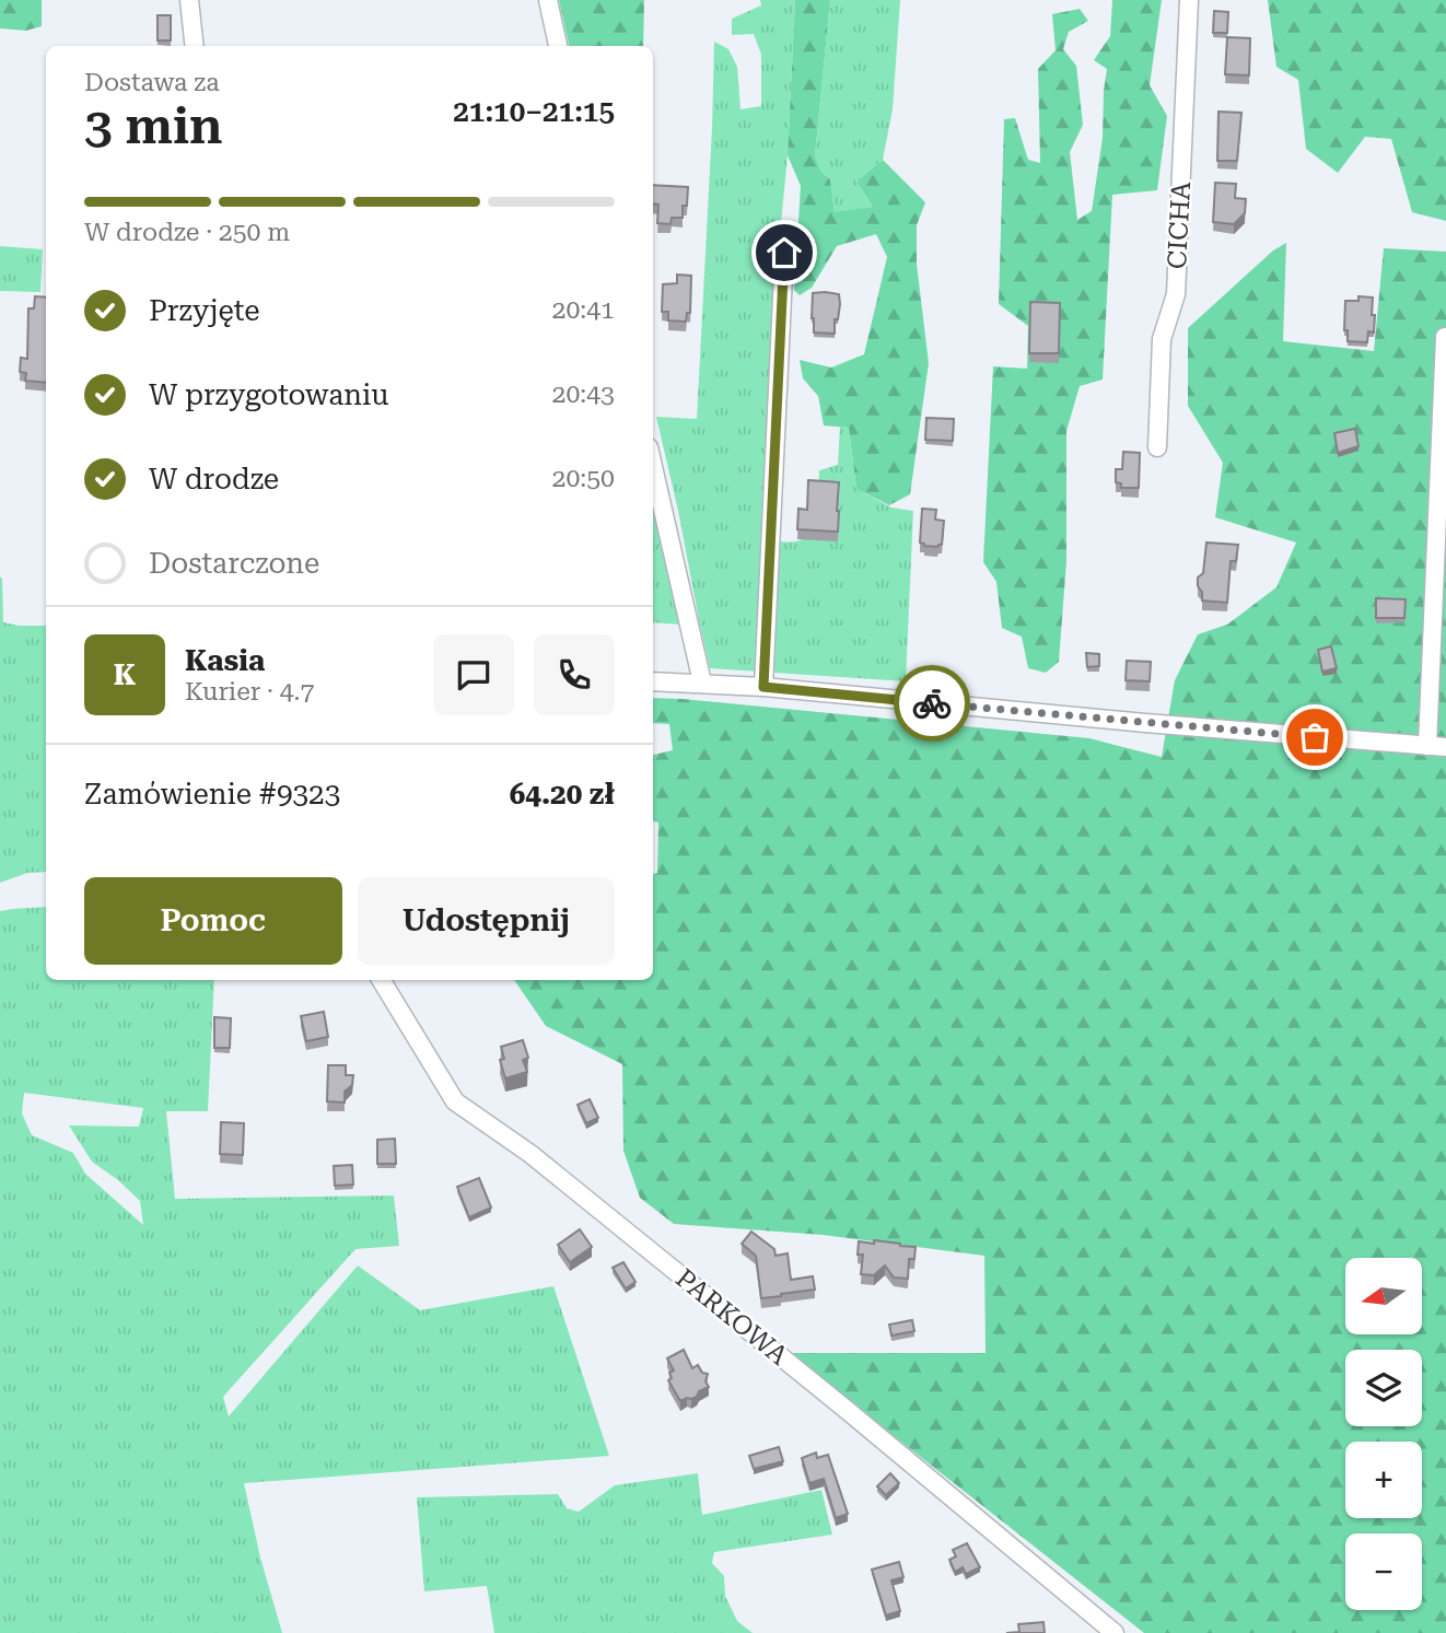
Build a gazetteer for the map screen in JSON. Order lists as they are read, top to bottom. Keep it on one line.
{"streets":{"street":["CICHA","PARKOWA"]},"north":"left","page":{"heading":["3 min","Dostawa za","21:10–21:15"],"panel":["Kasia","Kurier · 4.7","Zamówienie #9323","64.20 zł"],"bar":"W drodze · 250 m","list":[["Przyjęte","20:41"],["W przygotowaniu","20:43"],["W drodze","20:50"],"Dostarczone"],"round":"K","buttons":["Pomoc","Udostępnij"],"map_buttons":["+","−"]}}
